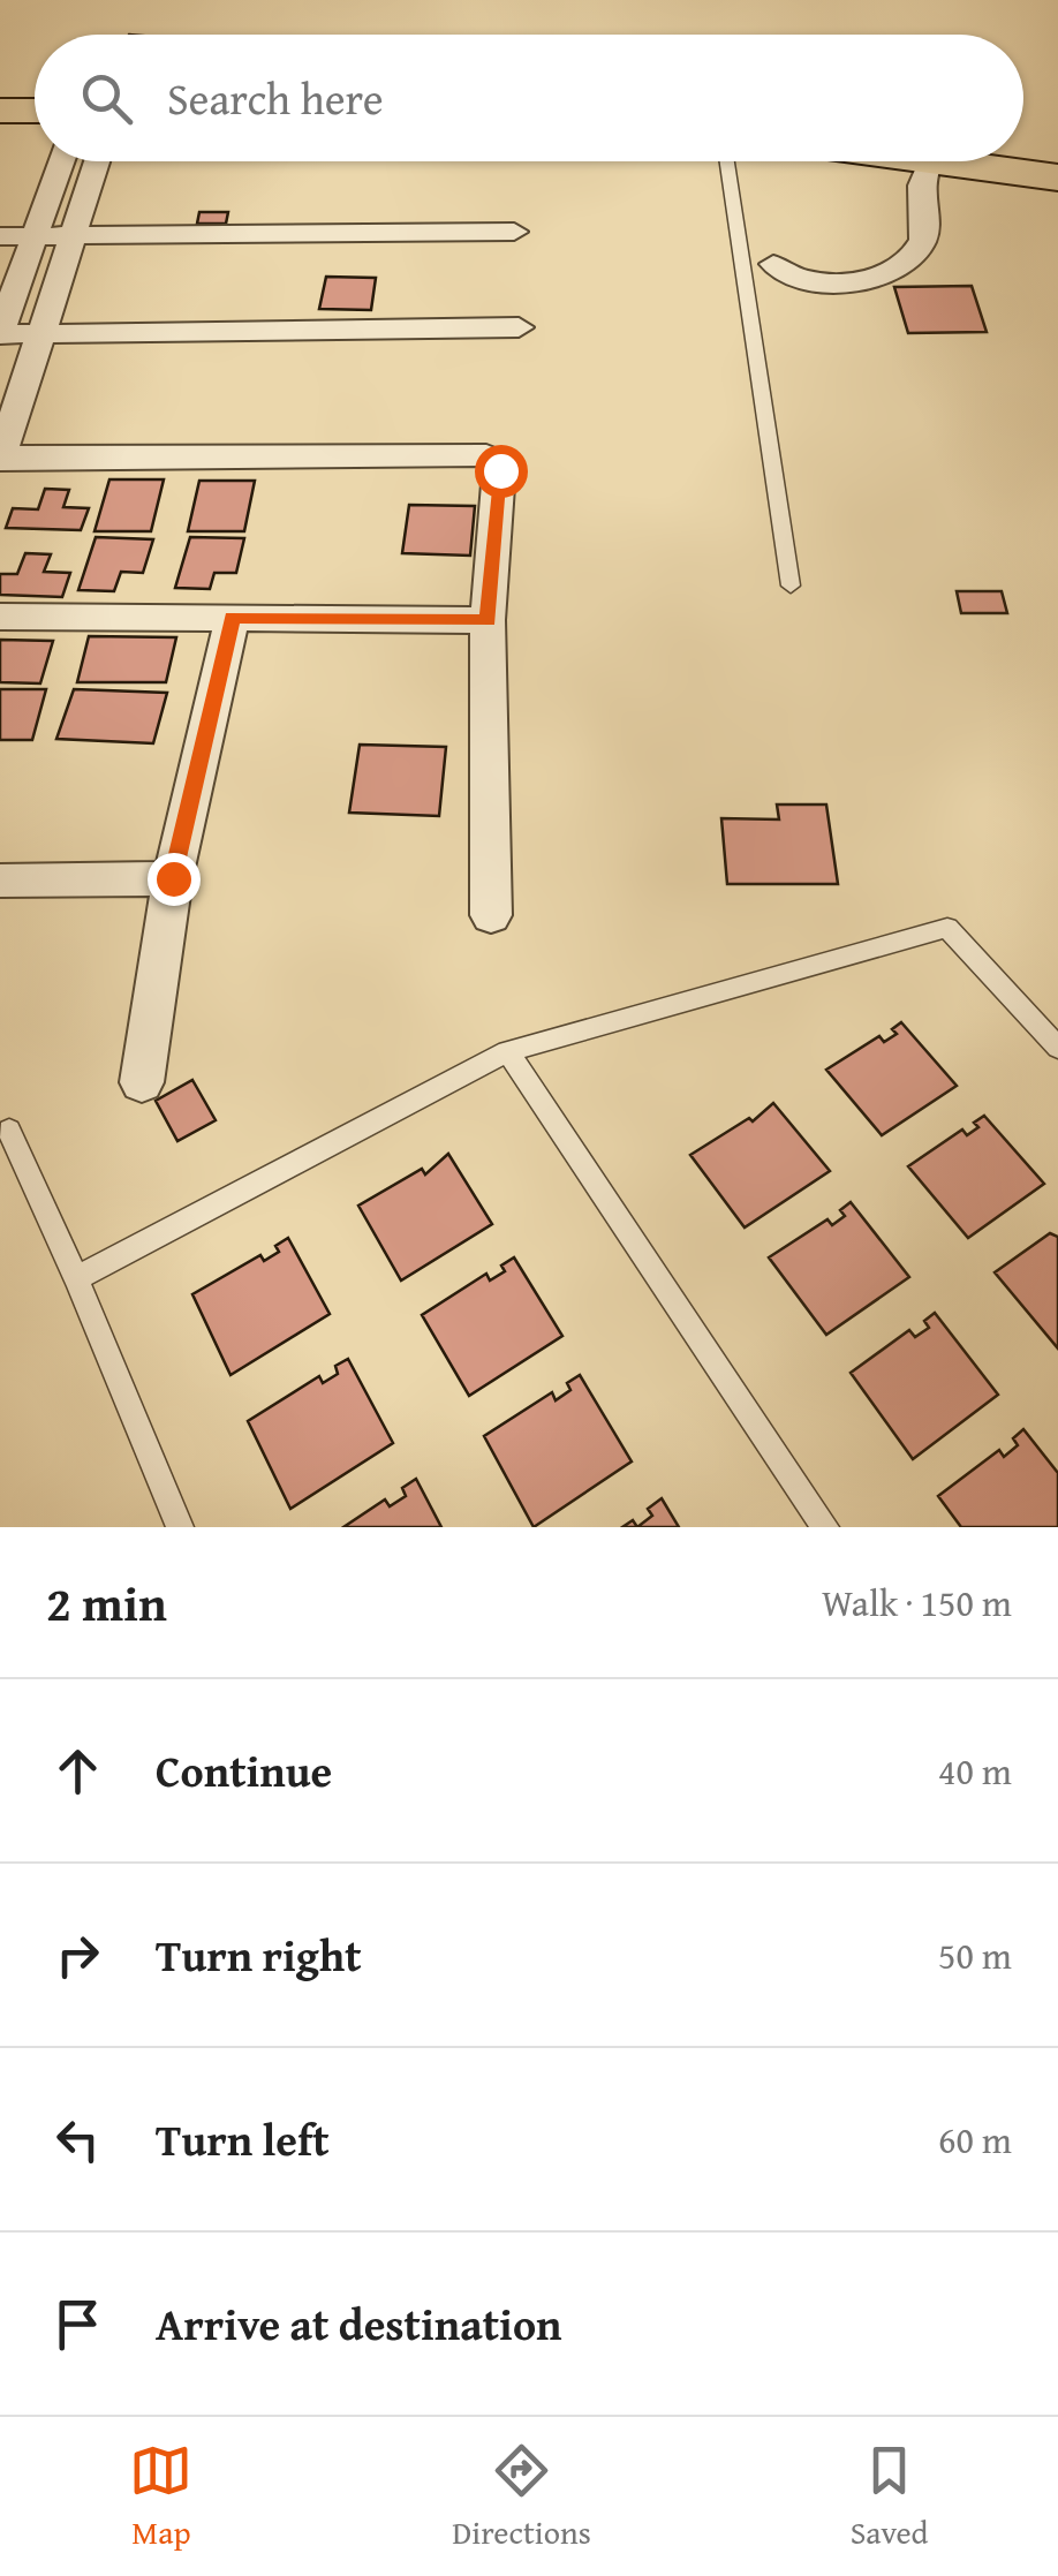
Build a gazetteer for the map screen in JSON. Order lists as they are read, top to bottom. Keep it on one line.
{"page":{"search":"Search here","heading":["2 min","Walk · 150 m"],"list":[["Continue","40 m"],["Turn right","50 m"],["Turn left","60 m"],"Arrive at destination"],"nav":["Map","Directions","Saved"]}}
